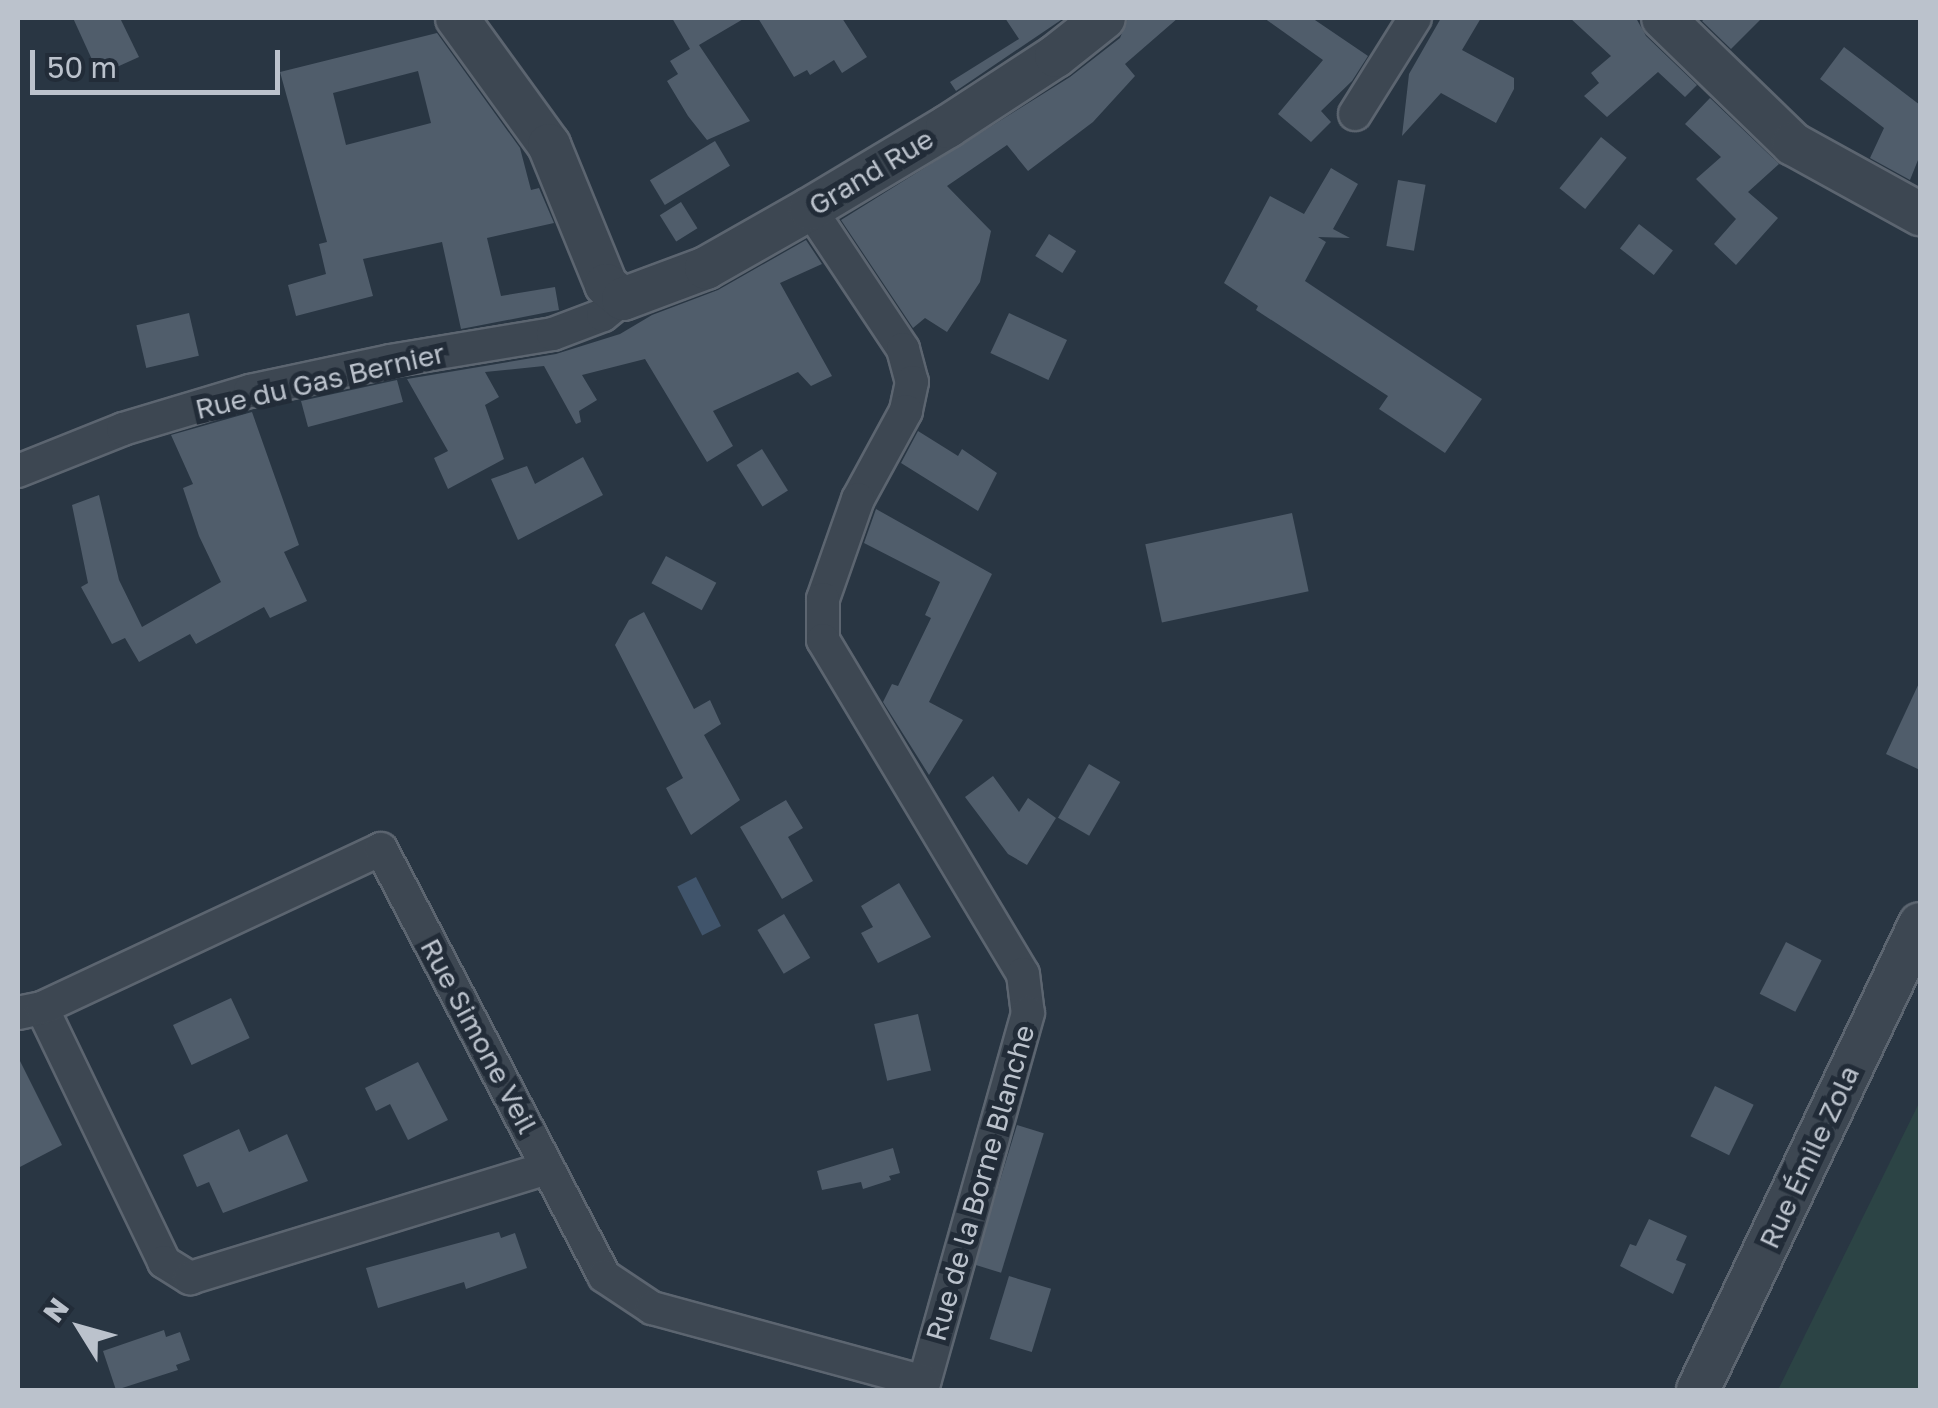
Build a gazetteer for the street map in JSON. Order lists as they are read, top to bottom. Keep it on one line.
{"streets":{"street":["Grand Rue","Rue du Gas Bernier","Rue Simone Veil","Rue Émile Zola","Rue de la Borne Blanche"]},"crossings":[["Grand Rue","Rue du Gas Bernier"],["Grand Rue","Rue de la Borne Blanche"],["Rue Simone Veil","Rue de la Borne Blanche"]],"scale_bar":"50 m","north":"top left"}
